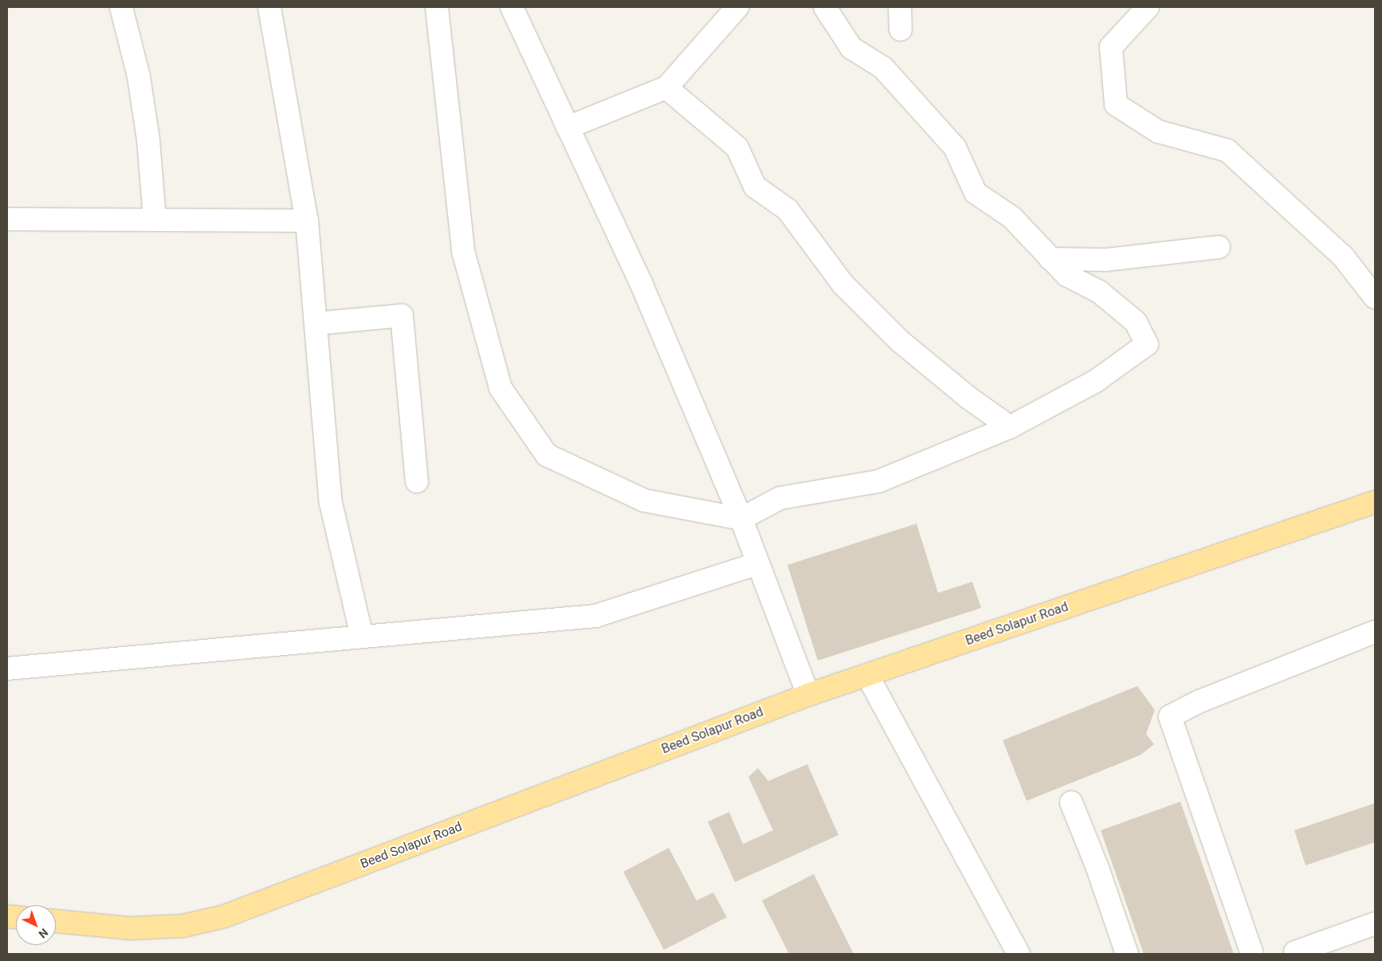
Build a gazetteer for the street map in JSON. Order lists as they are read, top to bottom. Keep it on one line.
{"streets":{"main road":["Beed Solapur Road"]},"north":"bottom right"}
